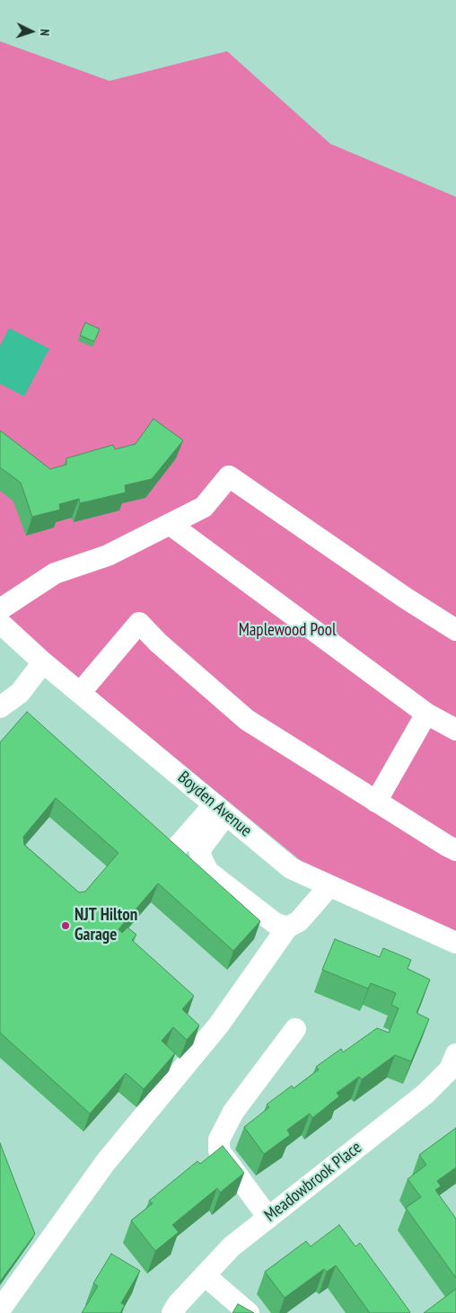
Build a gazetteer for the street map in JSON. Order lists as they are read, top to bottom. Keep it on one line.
{"streets":{"street":["Boyden Avenue","Meadowbrook Place"]},"parks":["Maplewood Pool"],"places":["NJT Hilton Garage"],"north":"right"}
